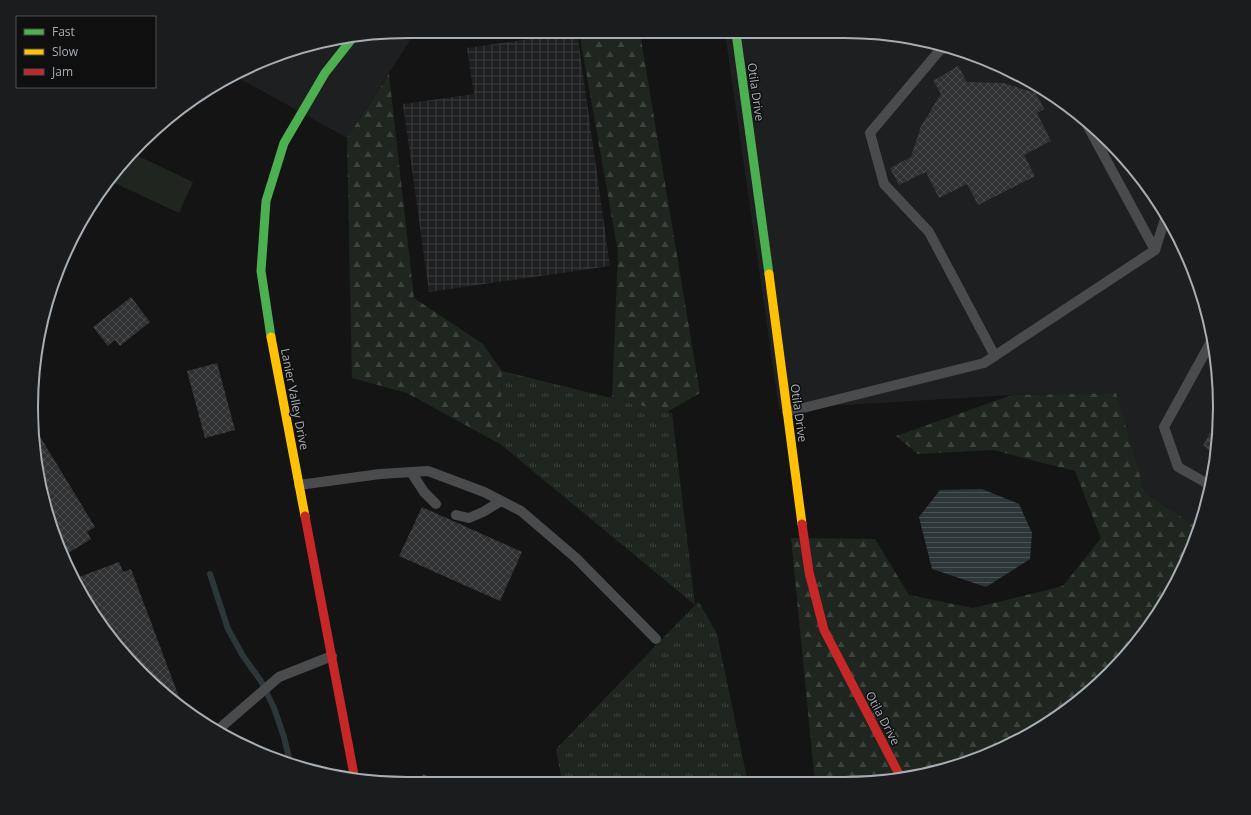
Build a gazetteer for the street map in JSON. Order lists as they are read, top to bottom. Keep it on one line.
{"streets":{"street":["Otila Drive","Lanier Valley Drive"]},"legend":["Fast","Slow","Jam"]}
